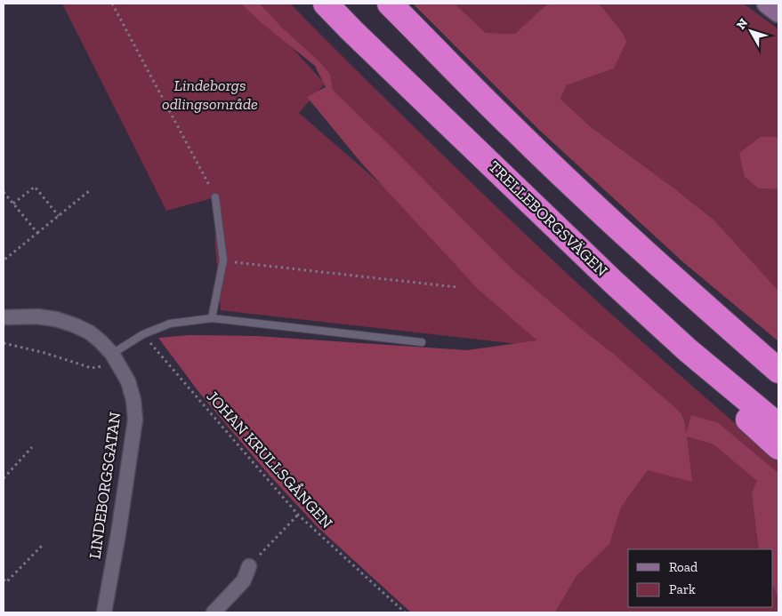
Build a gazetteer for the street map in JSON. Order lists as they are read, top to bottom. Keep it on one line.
{"streets":{"highway":["TRELLEBORGSVÄGEN"],"street":["LINDEBORGSGATAN"],"path":["JOHAN KRULLSGÅNGEN"]},"parks":["Lindeborgs odlingsområde"],"legend":["Road","Park"],"north":"top left"}
